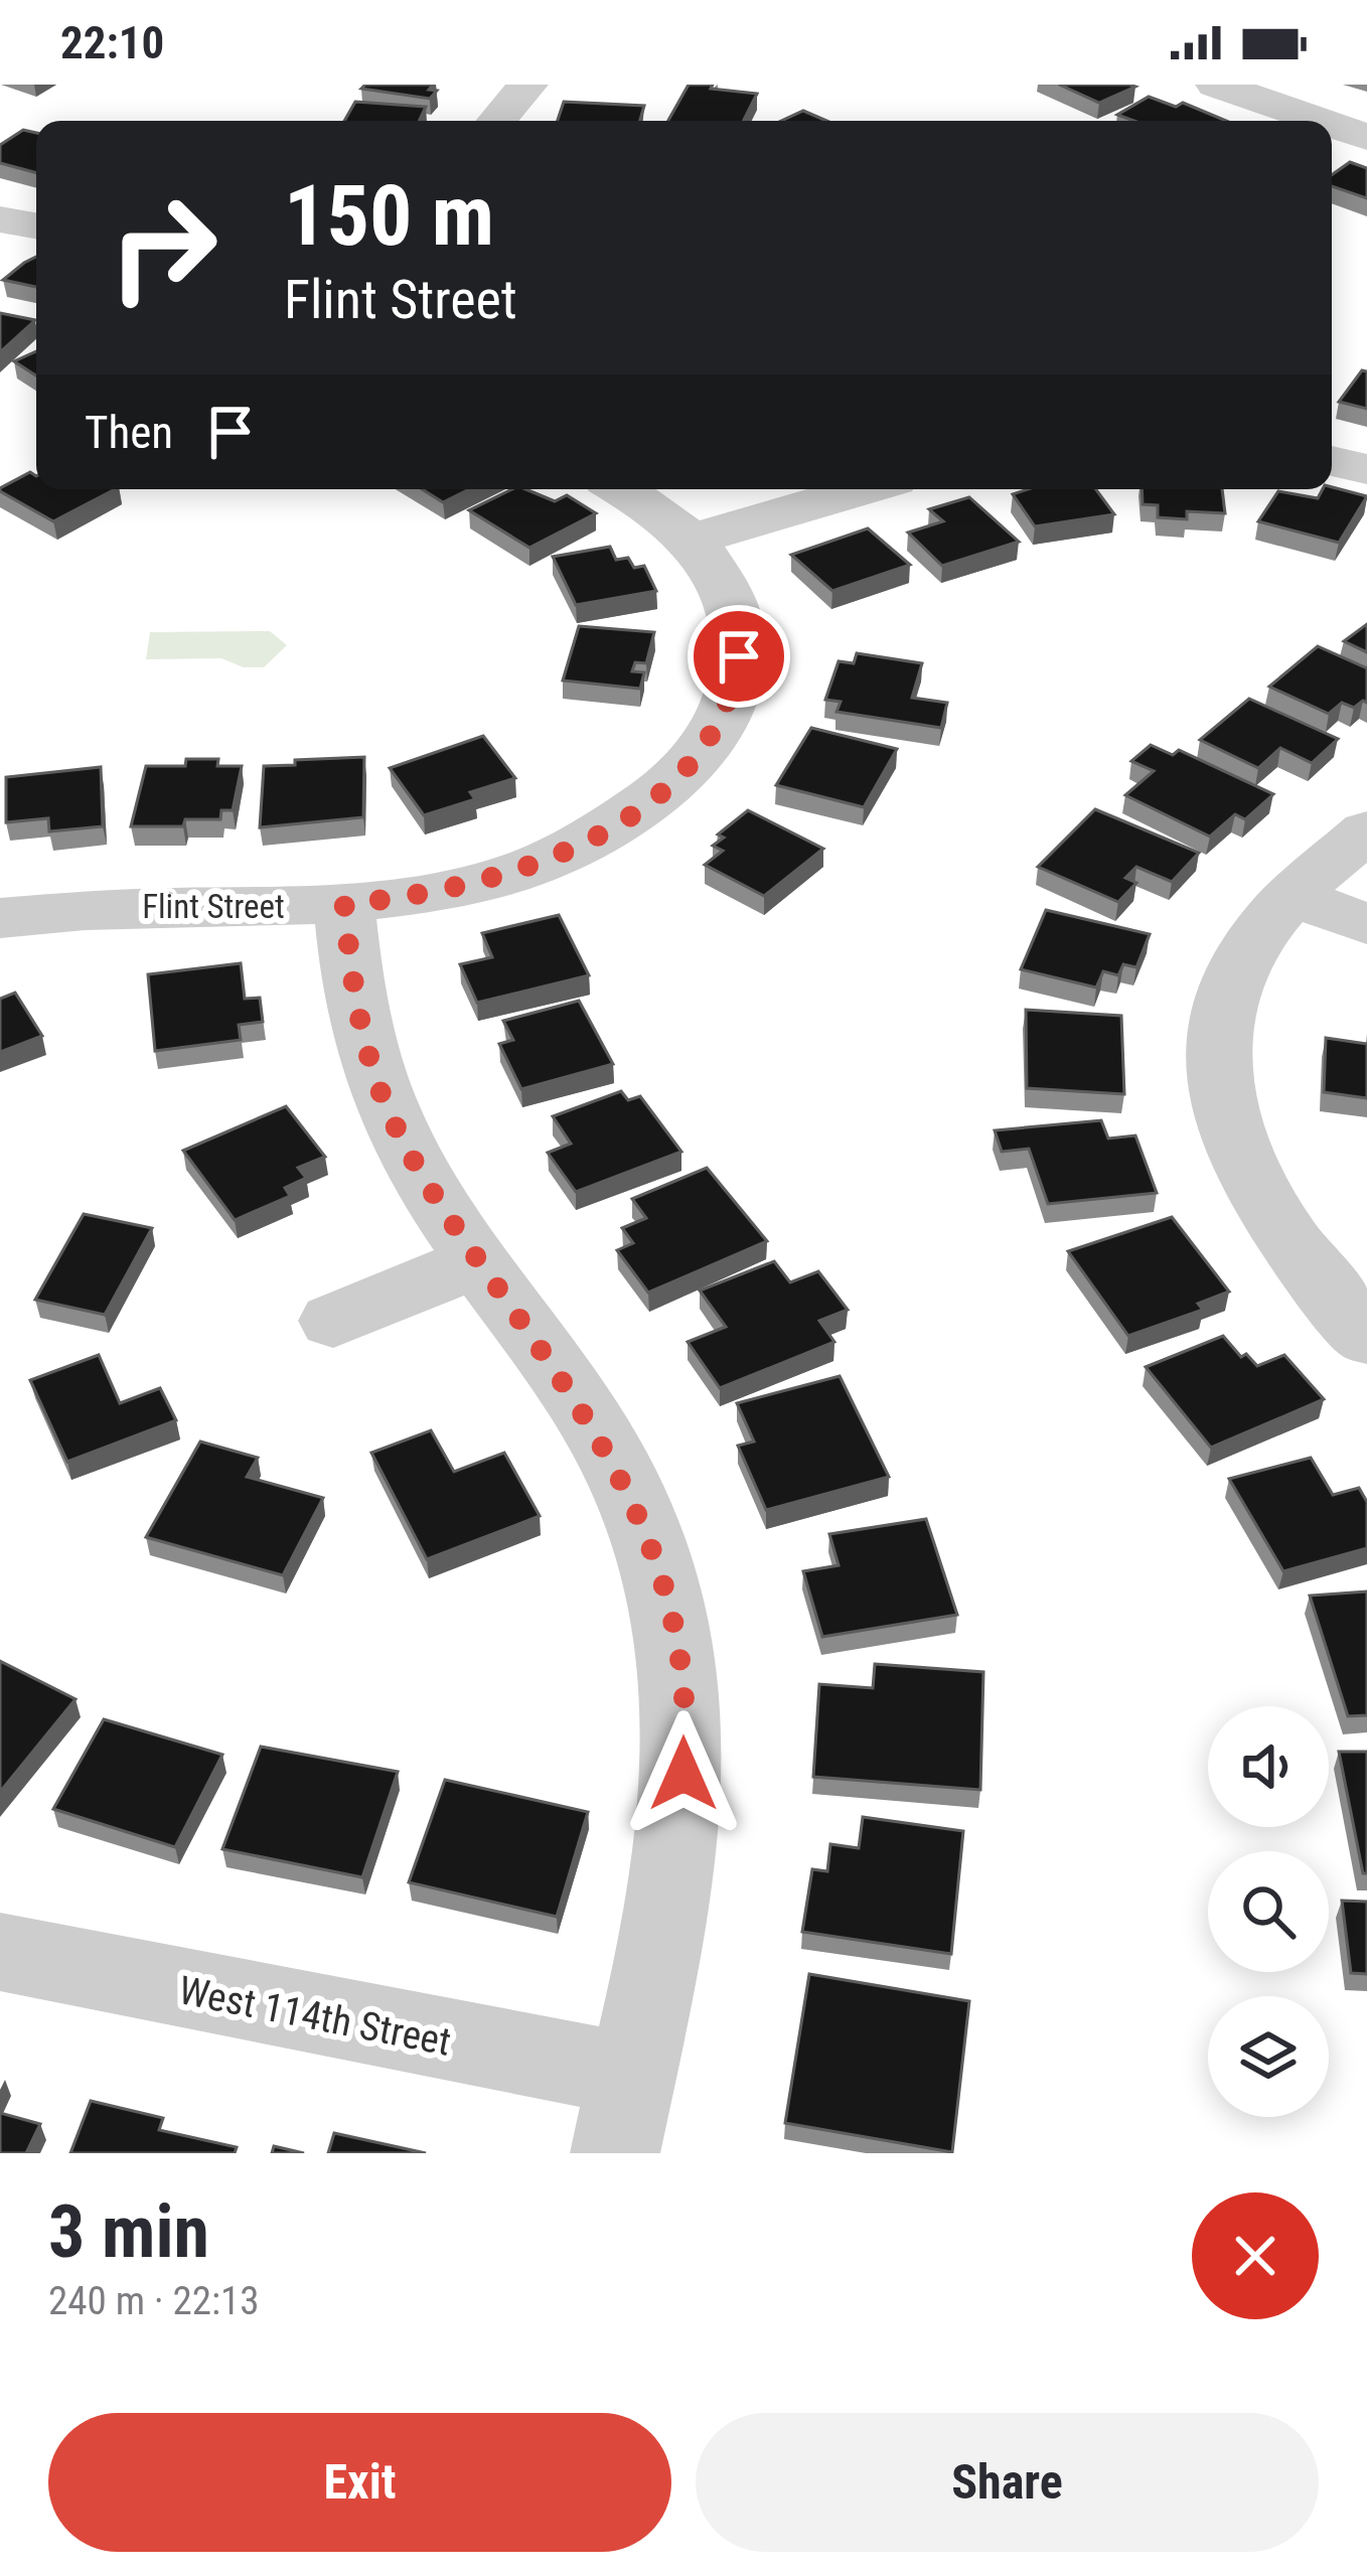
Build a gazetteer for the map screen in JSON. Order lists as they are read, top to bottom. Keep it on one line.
{"streets":{"street":["Flint Street","West 114th Street"]},"page":{"status":"22:10","turn":["150 m","Flint Street"],"then":"Then","heading":["3 min","240 m · 22:13"],"buttons":["Exit","Share"]}}
